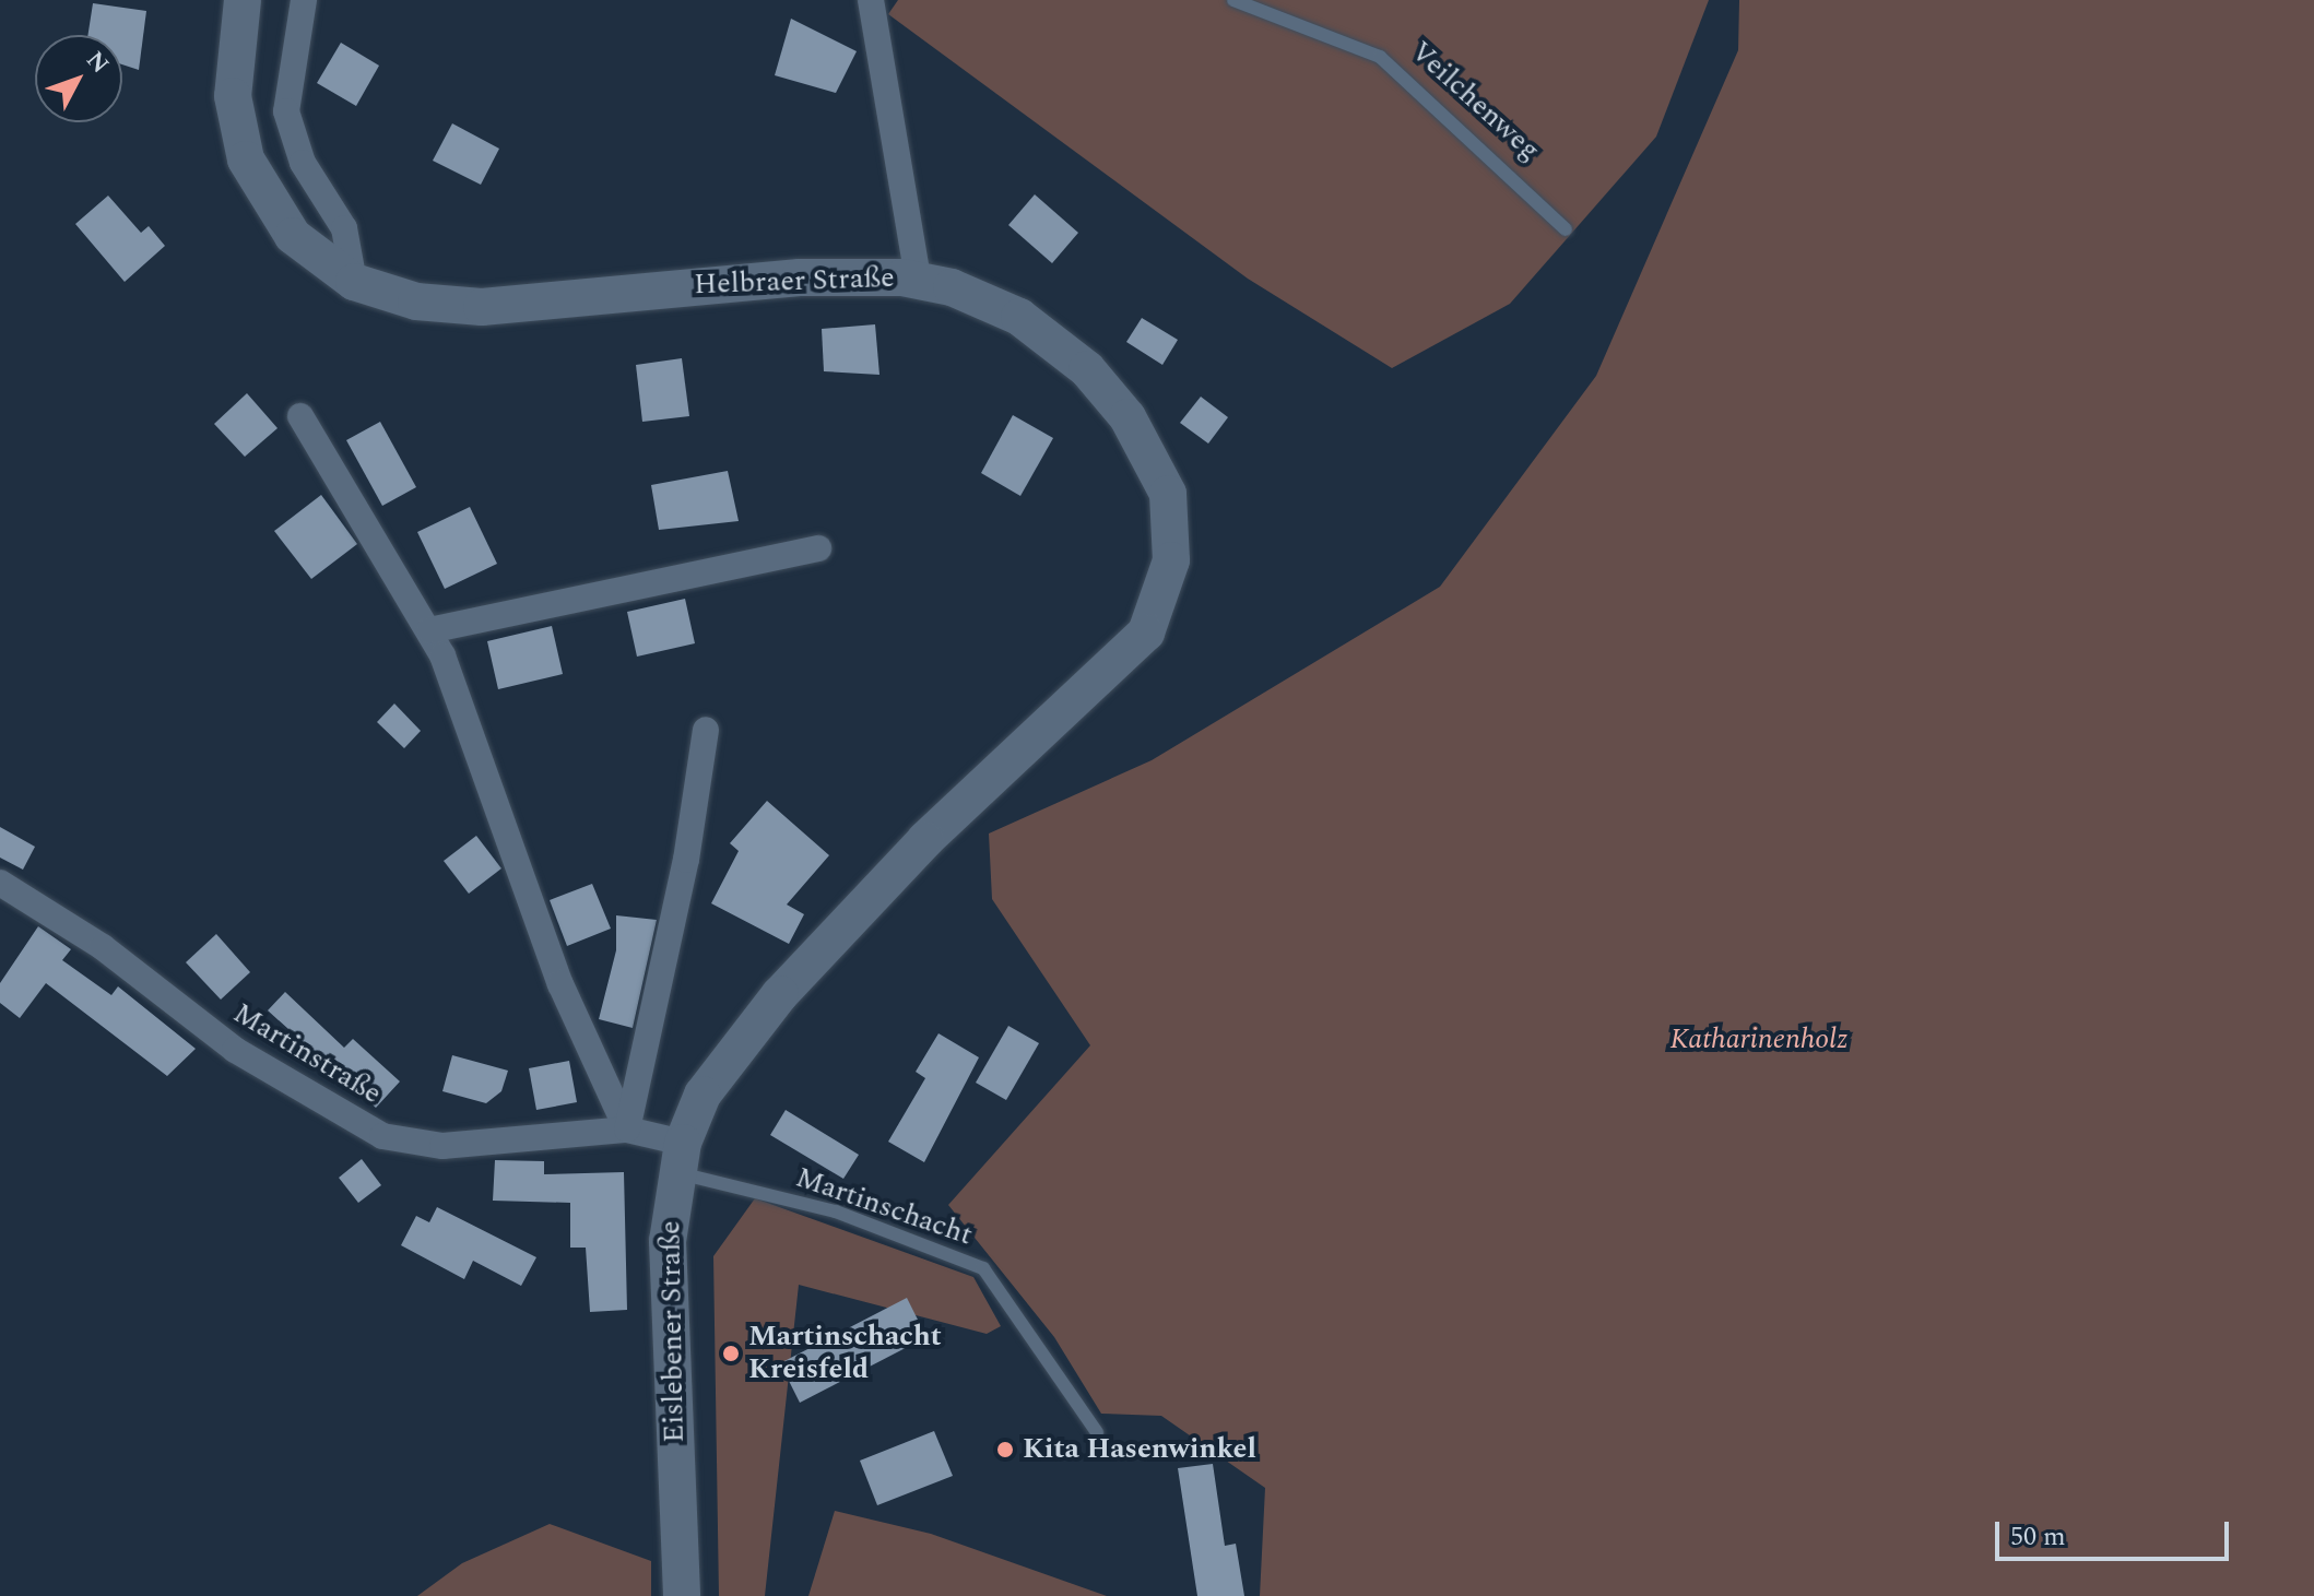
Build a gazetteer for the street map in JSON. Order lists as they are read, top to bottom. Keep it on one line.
{"streets":{"main road":["Helbraer Straße","Eislebener Straße"],"street":["Martinstraße"],"lane":["Veilchenweg","Martinschacht"]},"crossings":[["Helbraer Straße","Eislebener Straße"],["Martinstraße","Martinschacht"],["Martinstraße","Eislebener Straße"],["Martinschacht","Eislebener Straße"]],"parks":["Katharinenholz"],"places":["Martinschacht Kreisfeld","Kita Hasenwinkel"],"scale_bar":"50 m","north":"top right"}
